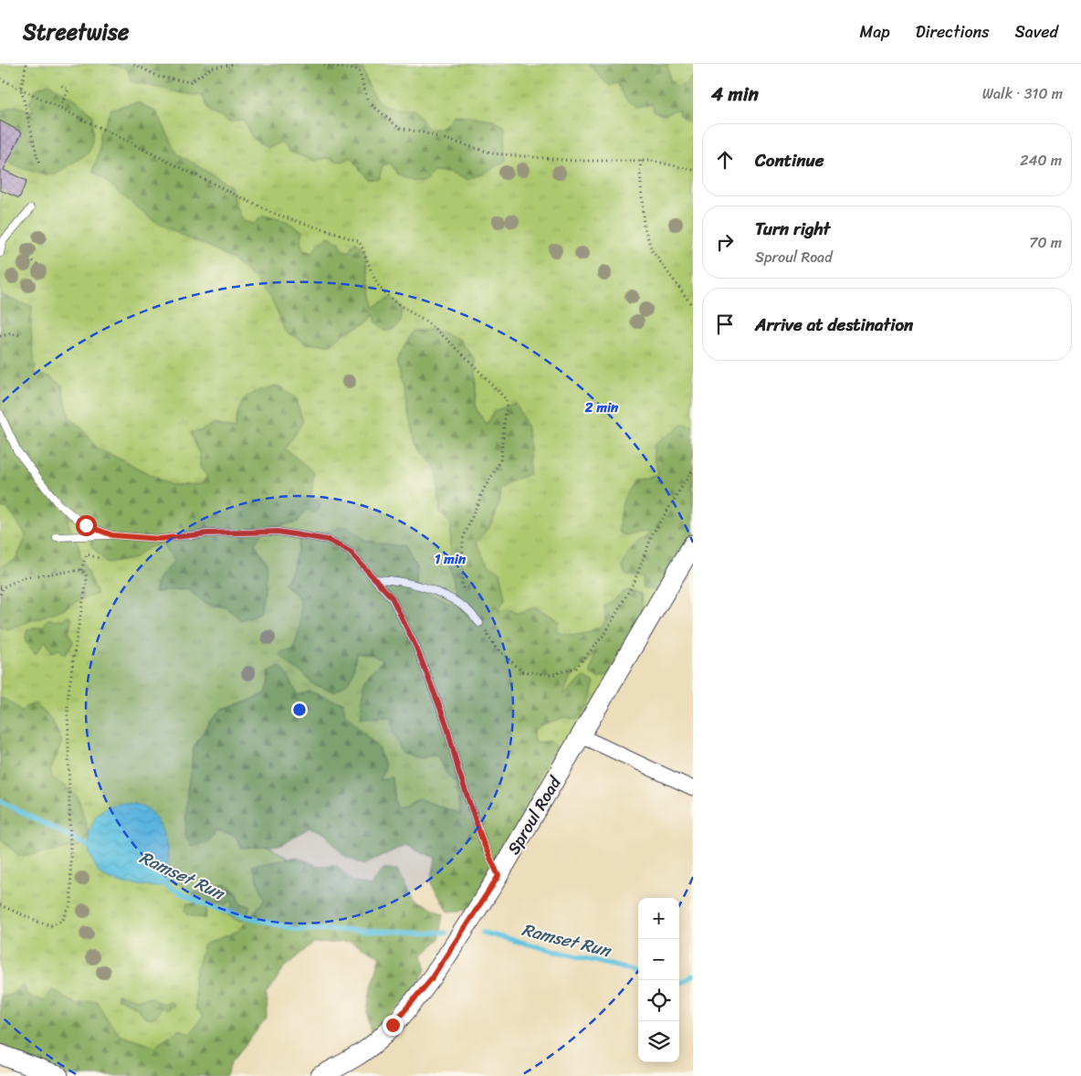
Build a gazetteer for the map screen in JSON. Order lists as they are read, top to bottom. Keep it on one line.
{"streets":{"main road":["Sproul Road"]},"water":["Ramset Run"],"page":{"header":"Streetwise","nav":["Map","Directions","Saved"],"heading":["4 min","Walk · 310 m"],"list":[["Continue","240 m"],["Turn right","Sproul Road","70 m"],"Arrive at destination"],"map_buttons":["+","−"]},"rings":["2 min","1 min"]}
